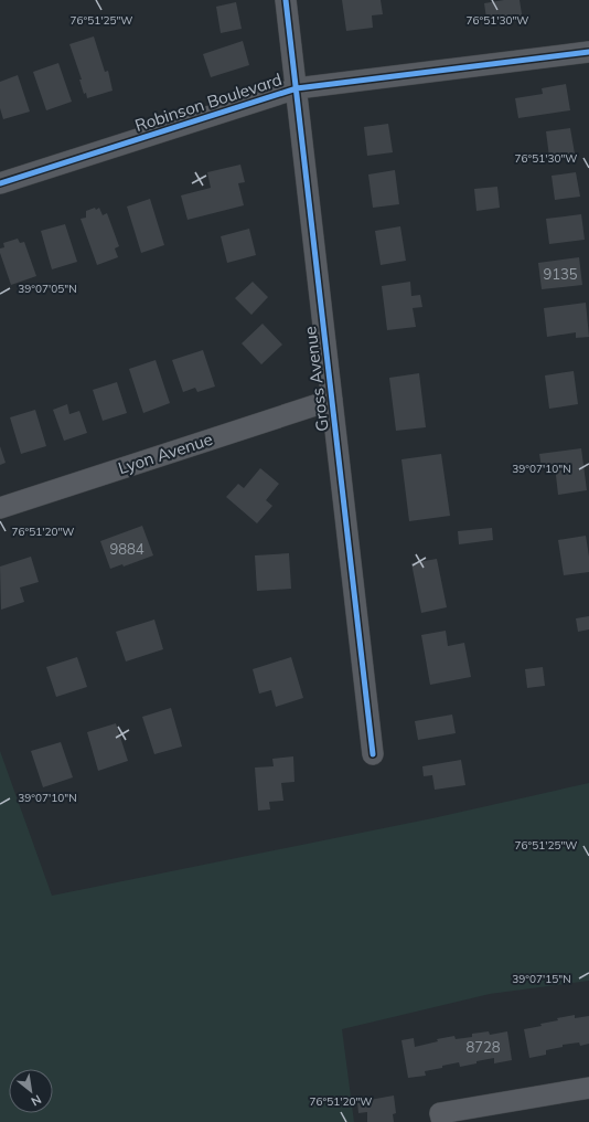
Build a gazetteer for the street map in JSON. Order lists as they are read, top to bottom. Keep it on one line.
{"streets":{"street":["Robinson Boulevard","Gross Avenue","Lyon Avenue"]},"crossings":[["Robinson Boulevard","Gross Avenue"],["Gross Avenue","Lyon Avenue"]],"house_numbers":["9135","9884","8728"],"north":"bottom right","coordinates":["76°51'30\"W","76°51'25\"W","39°07'05\"N","39°07'10\"N","76°51'20\"W","39°07'15\"N"]}
